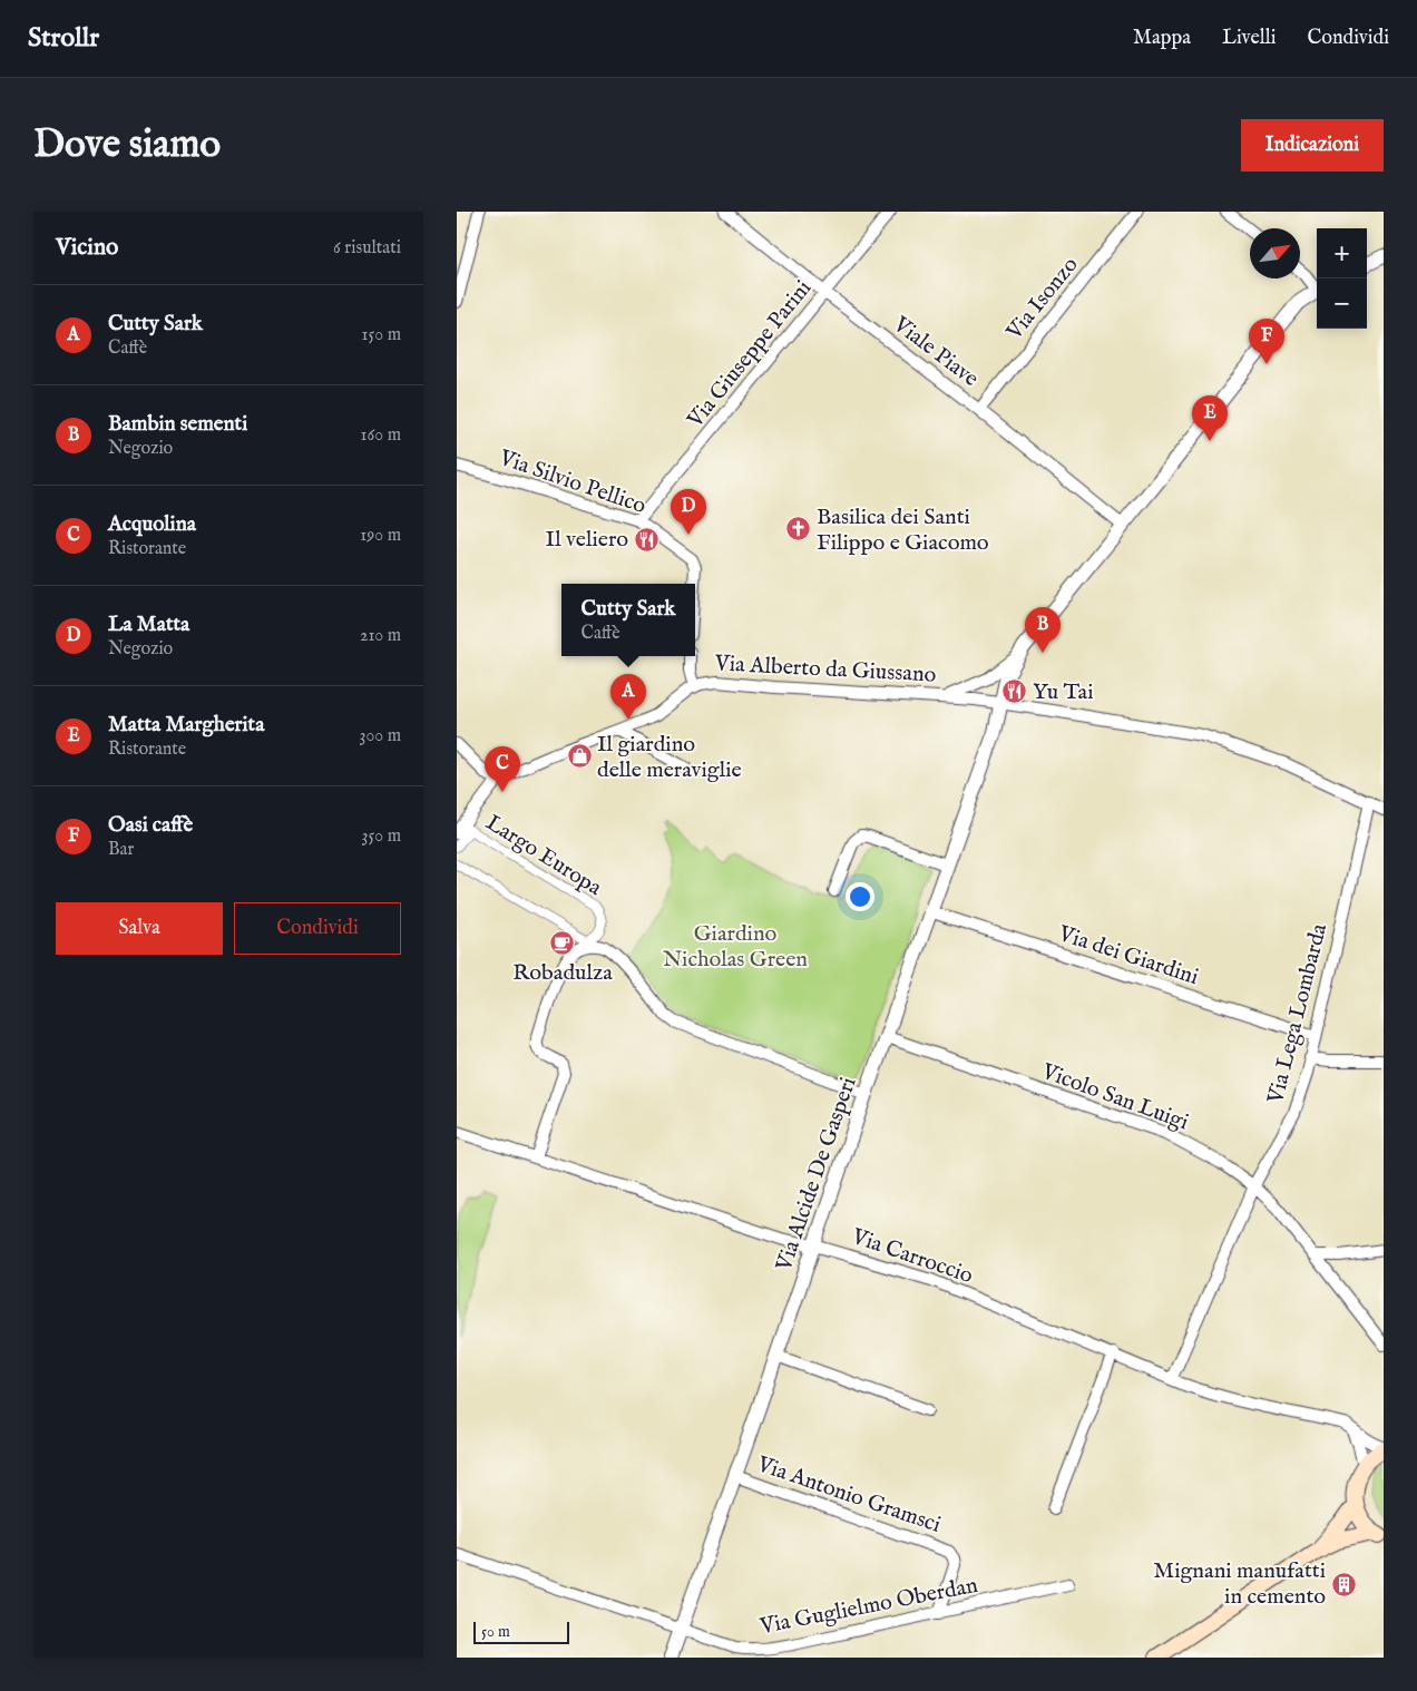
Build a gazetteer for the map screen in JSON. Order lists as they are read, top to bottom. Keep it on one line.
{"streets":{"street":["Via Isonzo","Viale Piave","Via Giuseppe Parini","Via Silvio Pellico","Via Alberto da Giussano","Largo Europa","Via dei Giardini","Via Lega Lombarda","Vicolo San Luigi","Via Alcide De Gasperi","Via Carroccio","Via Antonio Gramsci","Via Guglielmo Oberdan"]},"crossings":[["Via Isonzo","Viale Piave"],["Viale Piave","Via Giuseppe Parini"],["Viale Piave","Via Alberto da Giussano"],["Via Giuseppe Parini","Via Silvio Pellico"],["Via Alberto da Giussano","Via Alcide De Gasperi"],["Via dei Giardini","Via Lega Lombarda"],["Via dei Giardini","Via Alcide De Gasperi"],["Via Lega Lombarda","Vicolo San Luigi"],["Via Lega Lombarda","Via Carroccio"],["Vicolo San Luigi","Via Alcide De Gasperi"],["Via Alcide De Gasperi","Via Carroccio"],["Via Alcide De Gasperi","Via Antonio Gramsci"],["Via Alcide De Gasperi","Via Guglielmo Oberdan"],["Via Antonio Gramsci","Via Guglielmo Oberdan"]],"parks":["Giardino Nicholas Green"],"places":{"church":["Basilica dei Santi Filippo e Giacomo"],"restaurant":["Il veliero","Yu Tai"],"shop":["Il giardino delle meraviglie"],"cafe":["Robadulza"],"building":["Mignani manufatti in cemento"]},"scale_bar":"50 m","north":"top right","page":{"header":"Strollr","nav":["Mappa","Livelli","Condividi"],"buttons":["Indicazioni",["Salva","Condividi"]],"title":"Dove siamo","heading":["Vicino","6 risultati"],"map_buttons":["+","−"],"list":[{"mark":"A","name":"Cutty Sark","note":"Caffè","value":"150 m"},{"mark":"B","name":"Bambin sementi","note":"Negozio","value":"160 m"},{"mark":"C","name":"Acquolina","note":"Ristorante","value":"190 m"},{"mark":"D","name":"La Matta","note":"Negozio","value":"210 m"},{"mark":"E","name":"Matta Margherita","note":"Ristorante","value":"300 m"},{"mark":"F","name":"Oasi caffè","note":"Bar","value":"350 m"}],"pins":["F","E","D","B","A","C"],"popup":["Cutty Sark","Caffè"],"scale":"50 m"}}
